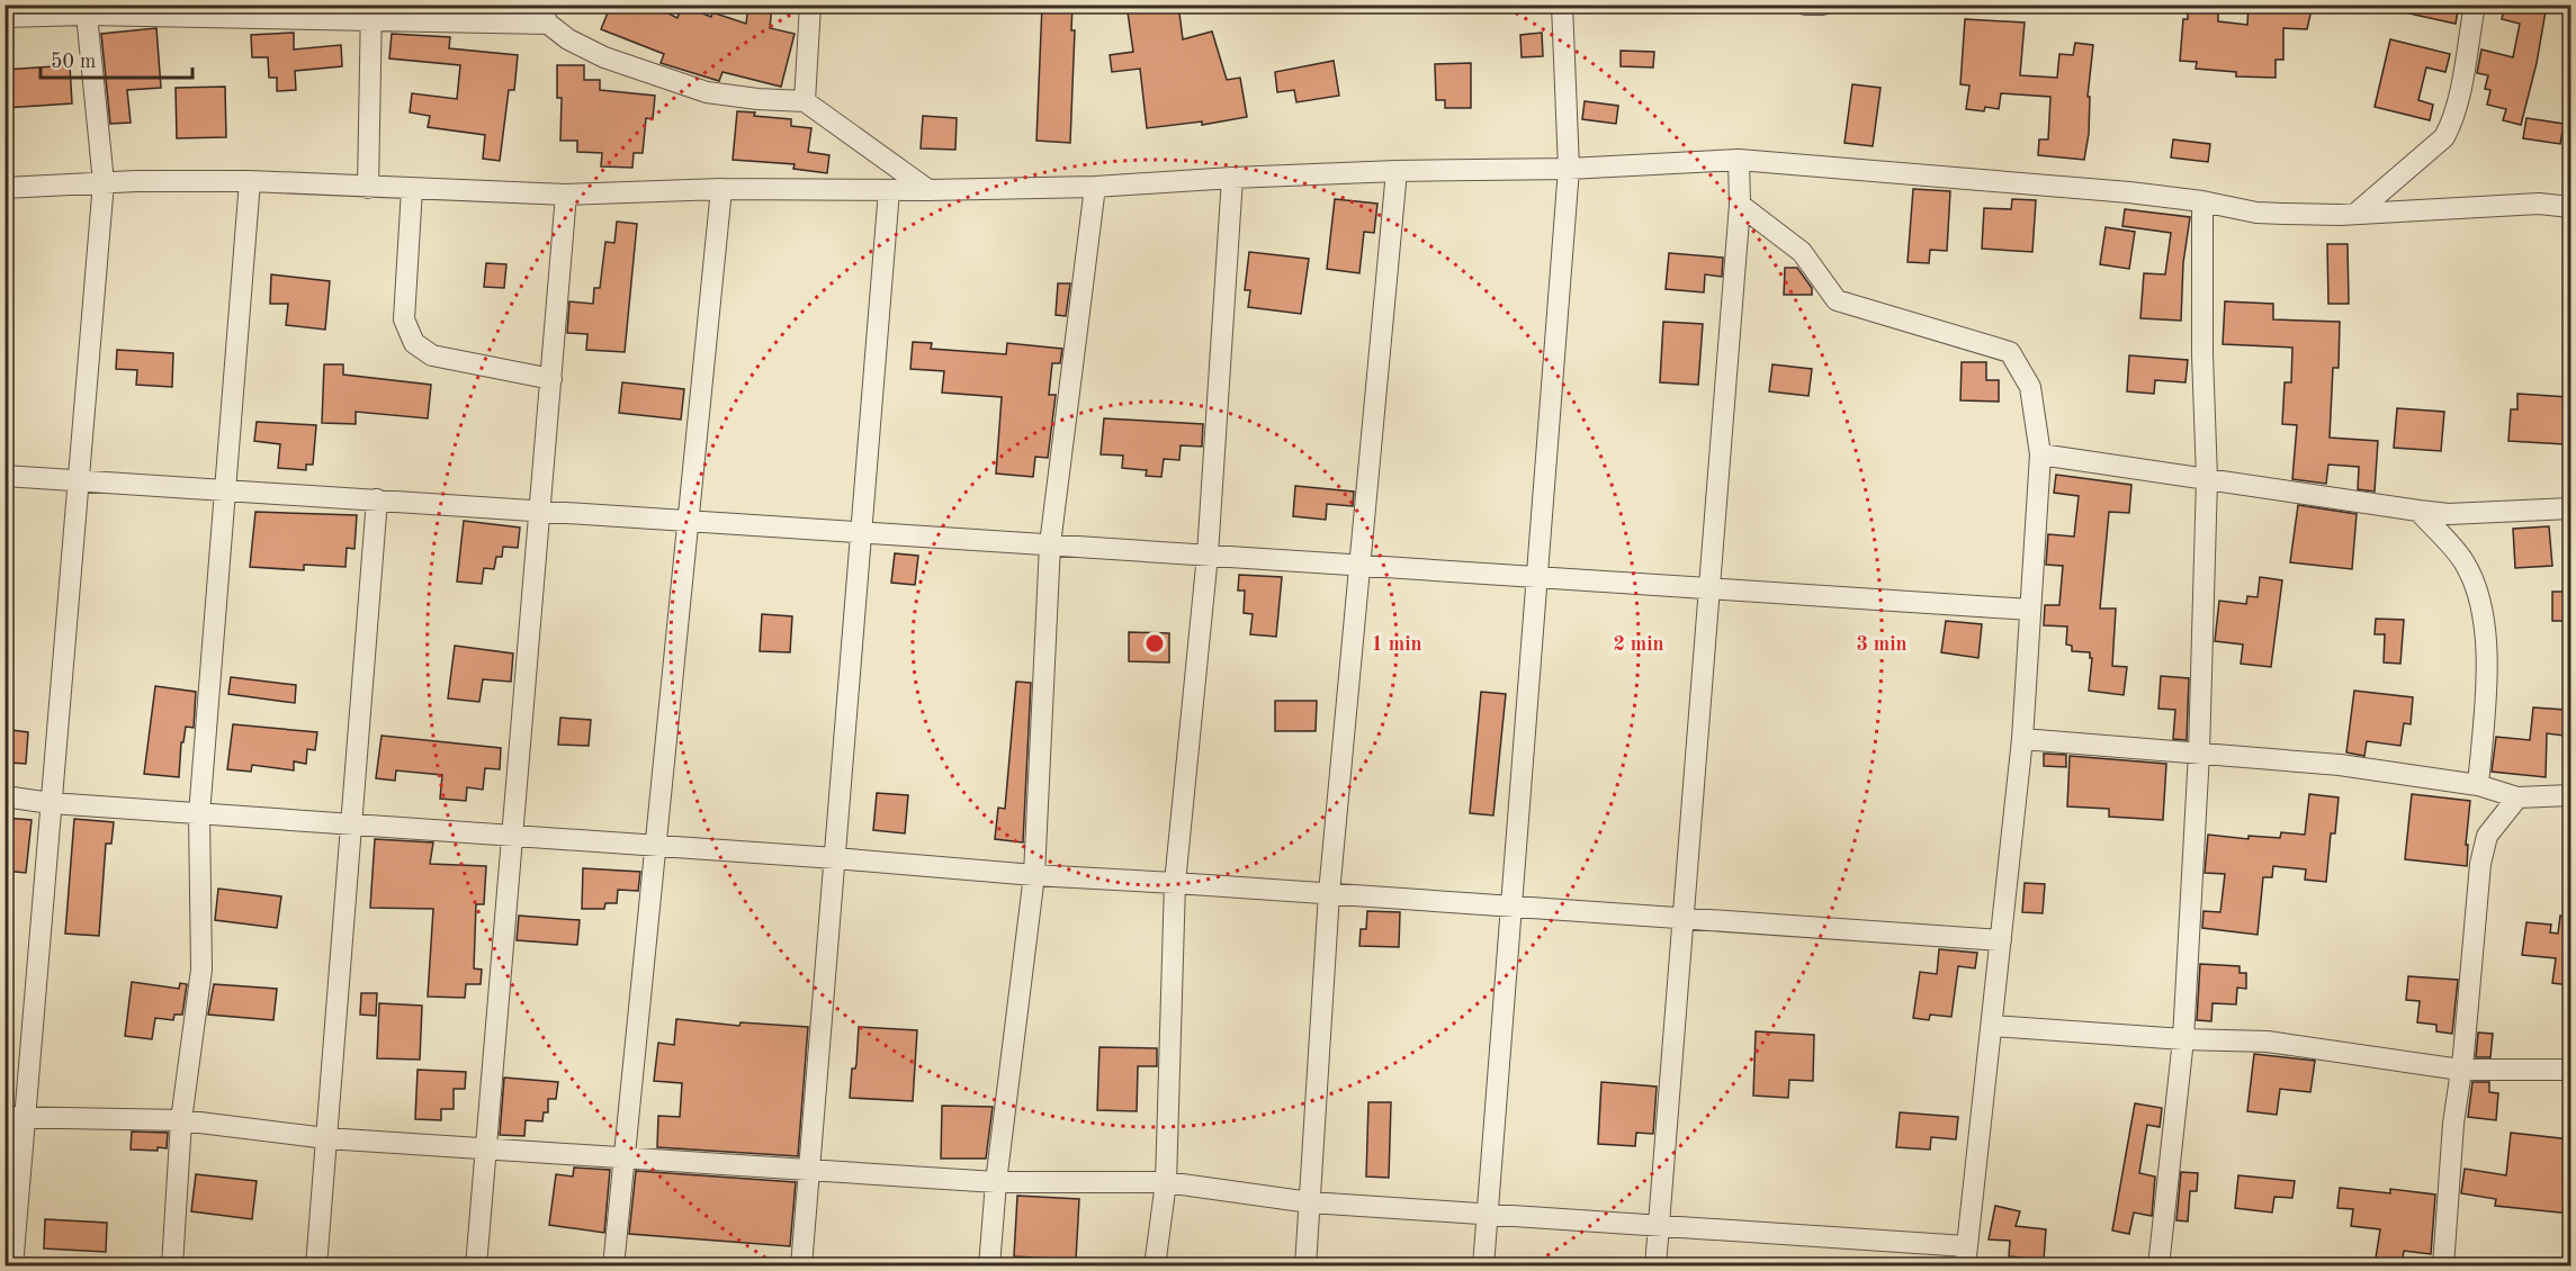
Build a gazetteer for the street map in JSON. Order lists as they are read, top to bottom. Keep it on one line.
{"scale_bar":"50 m","rings":["1 min","2 min","3 min"]}
